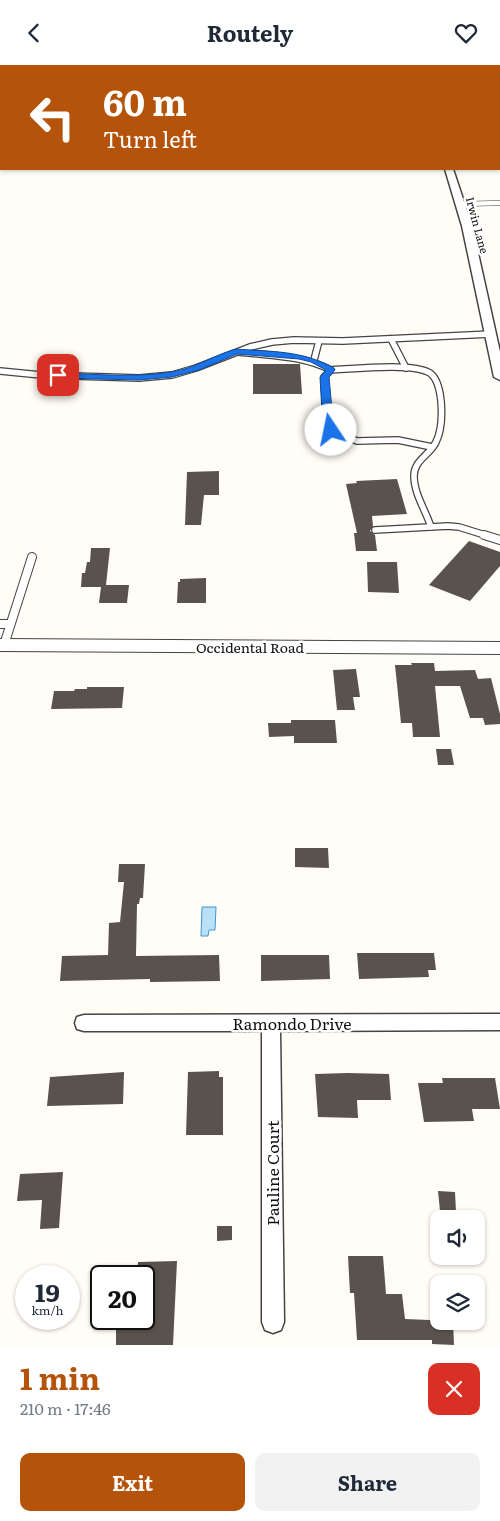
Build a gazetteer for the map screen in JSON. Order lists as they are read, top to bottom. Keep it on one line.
{"streets":{"street":["Irwin Lane","Occidental Road","Ramondo Drive","Pauline Court"]},"crossings":[["Ramondo Drive","Pauline Court"]],"page":{"header":"Routely","turn":["60 m","Turn left"],"speed":"19 km/h","limit":"20","heading":["1 min","210 m · 17:46"],"buttons":["Exit","Share"]}}
